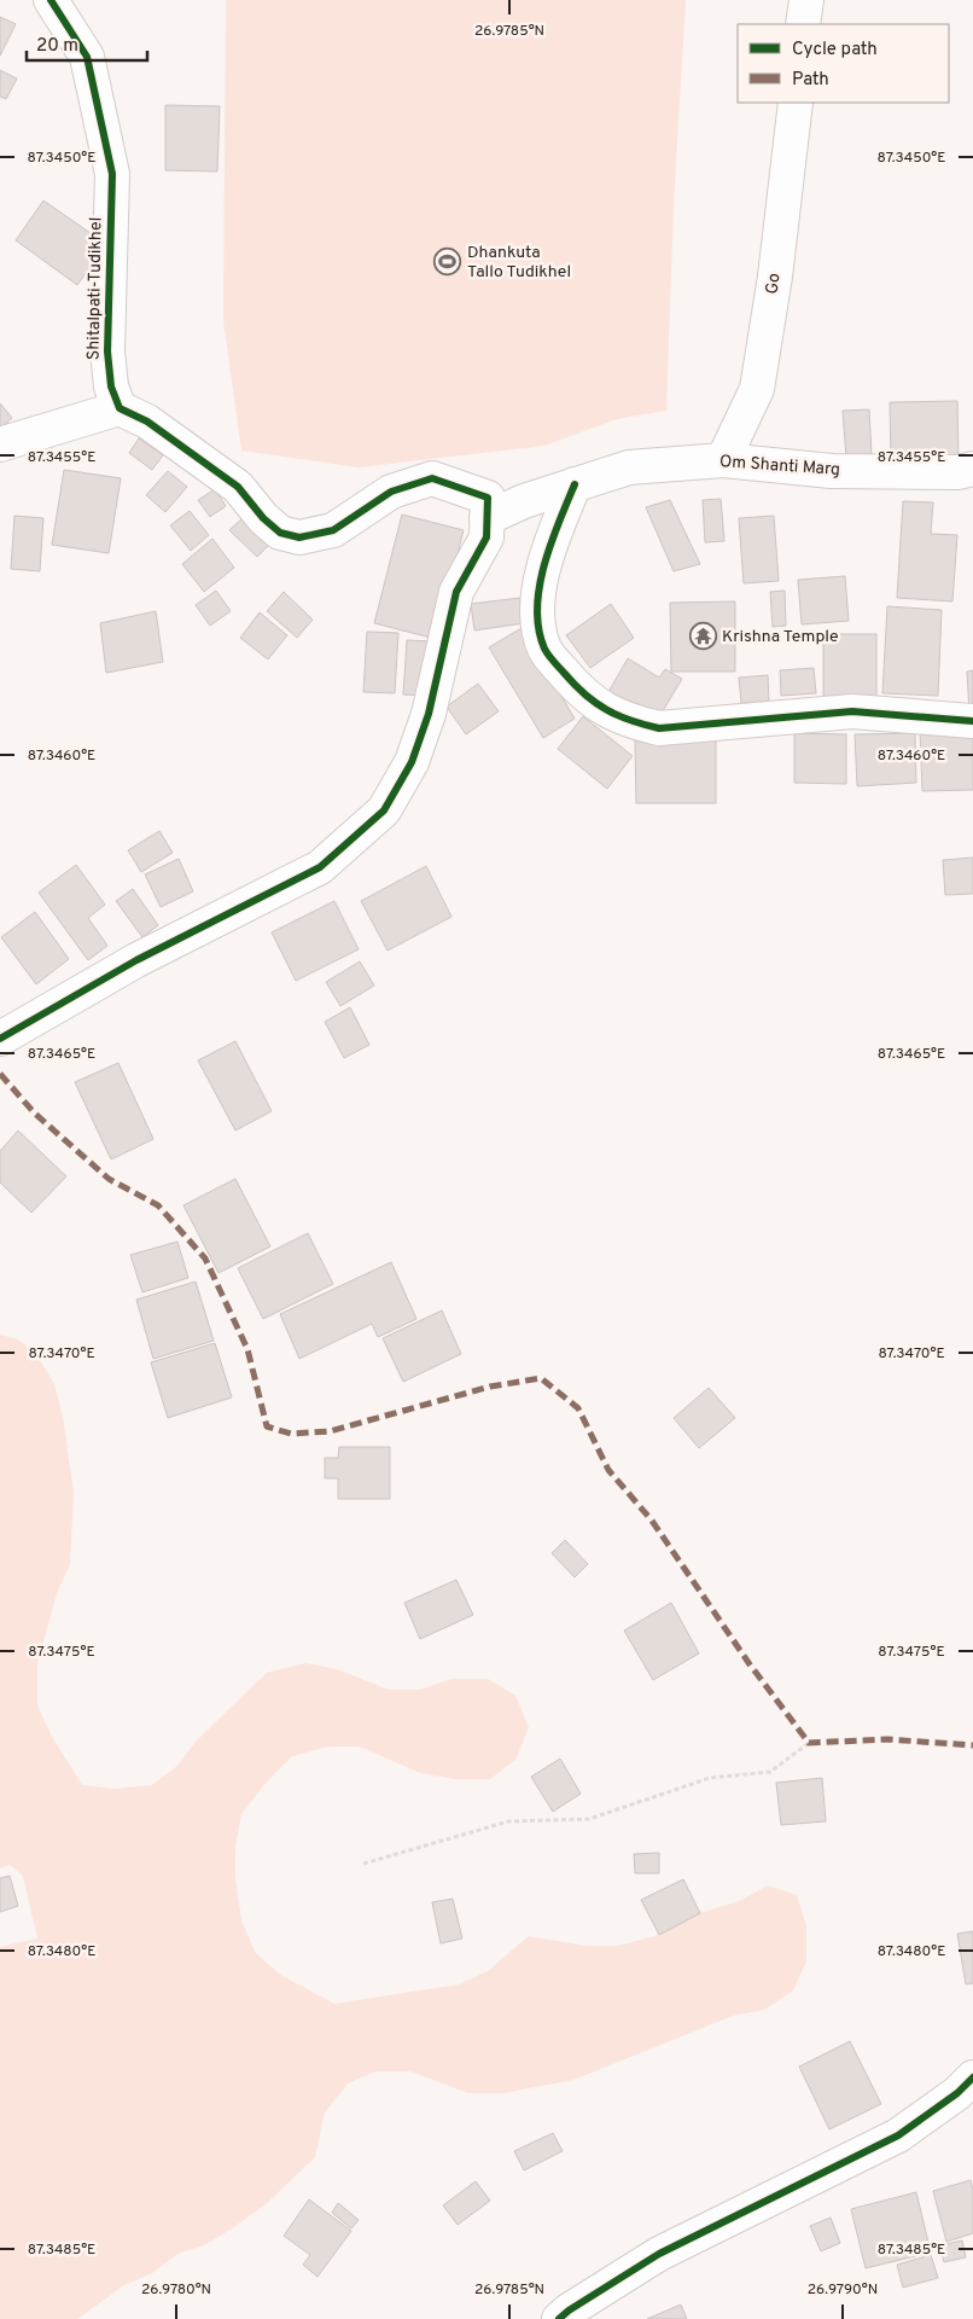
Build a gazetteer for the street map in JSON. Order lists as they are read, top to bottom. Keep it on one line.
{"streets":{"street":["Go","Shitalpati-Tudikhel","Om Shanti Marg"]},"crossings":[["Go","Om Shanti Marg"]],"places":{"sports":["Dhankuta Tallo Tudikhel"],"temple":["Krishna Temple"]},"legend":["Cycle path","Path"],"scale_bar":"20 m","coordinates":["26.9785°N","87.3450°E","87.3455°E","87.3460°E","87.3465°E","87.3470°E","87.3475°E","87.3480°E","87.3485°E","26.9780°N","26.9790°N"]}
